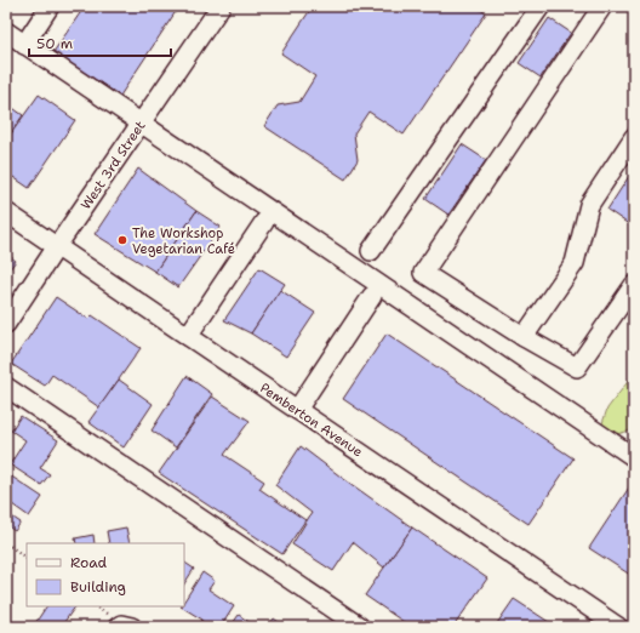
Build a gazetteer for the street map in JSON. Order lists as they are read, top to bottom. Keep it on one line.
{"streets":{"street":["West 3rd Street","Pemberton Avenue"]},"crossings":[["West 3rd Street","Pemberton Avenue"]],"places":["The Workshop Vegetarian Café"],"legend":["Road","Building"],"scale_bar":"50 m"}
